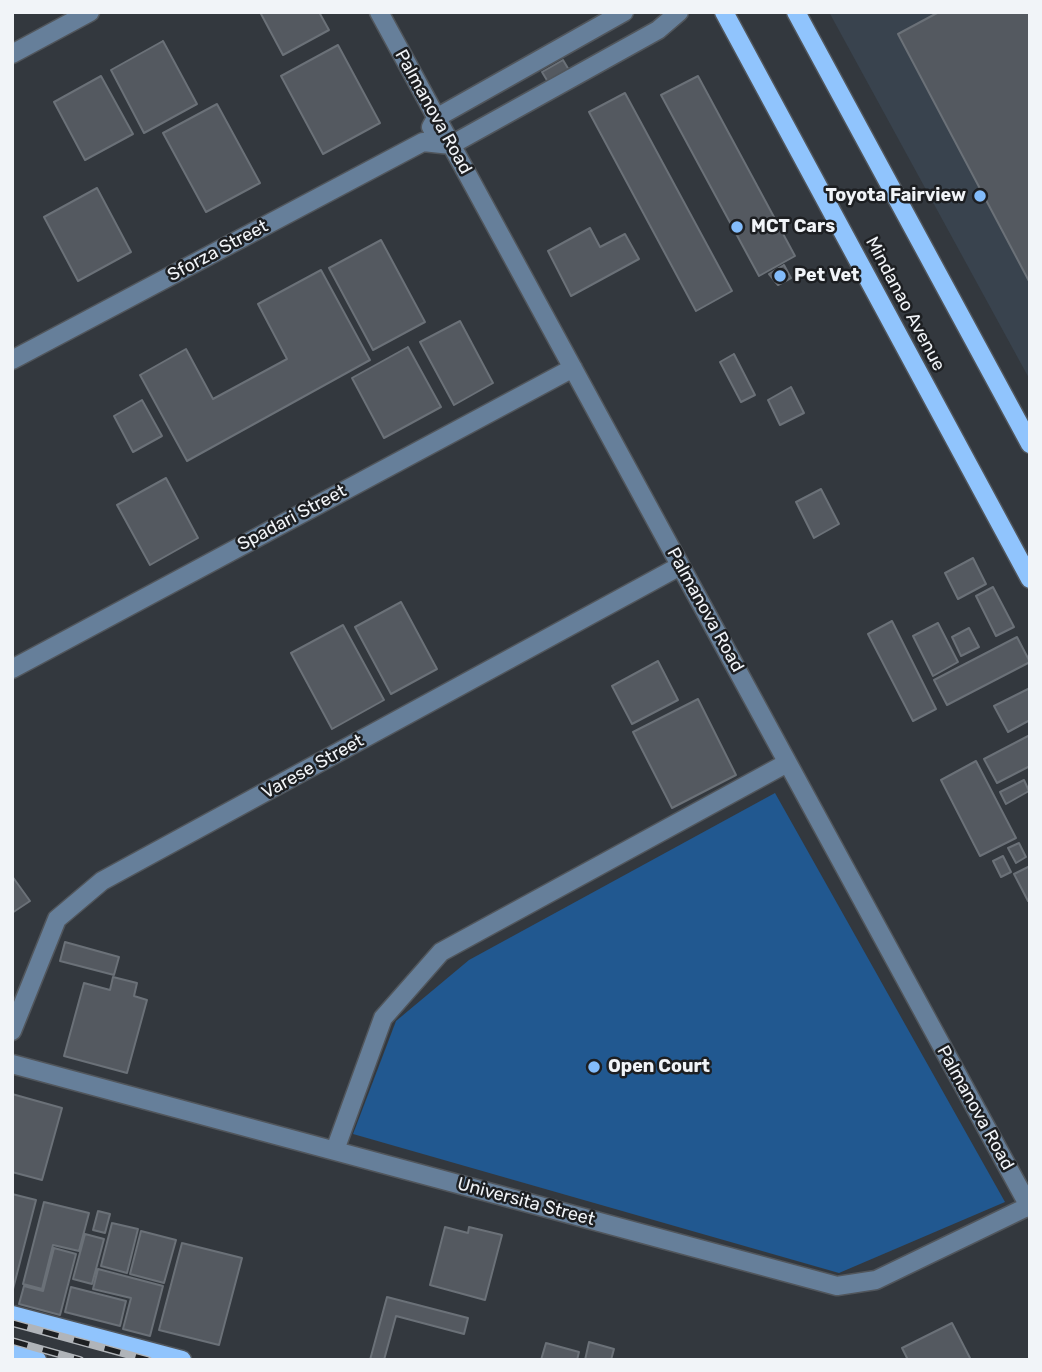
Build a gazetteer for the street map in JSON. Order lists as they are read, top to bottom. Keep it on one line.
{"streets":{"main road":["Mindanao Avenue"],"street":["Palmanova Road","Sforza Street","Spadari Street","Varese Street","Universita Street"]},"crossings":[["Palmanova Road","Spadari Street"],["Palmanova Road","Varese Street"],["Palmanova Road","Universita Street"]],"places":["Toyota Fairview","MCT Cars","Pet Vet","Open Court"]}
